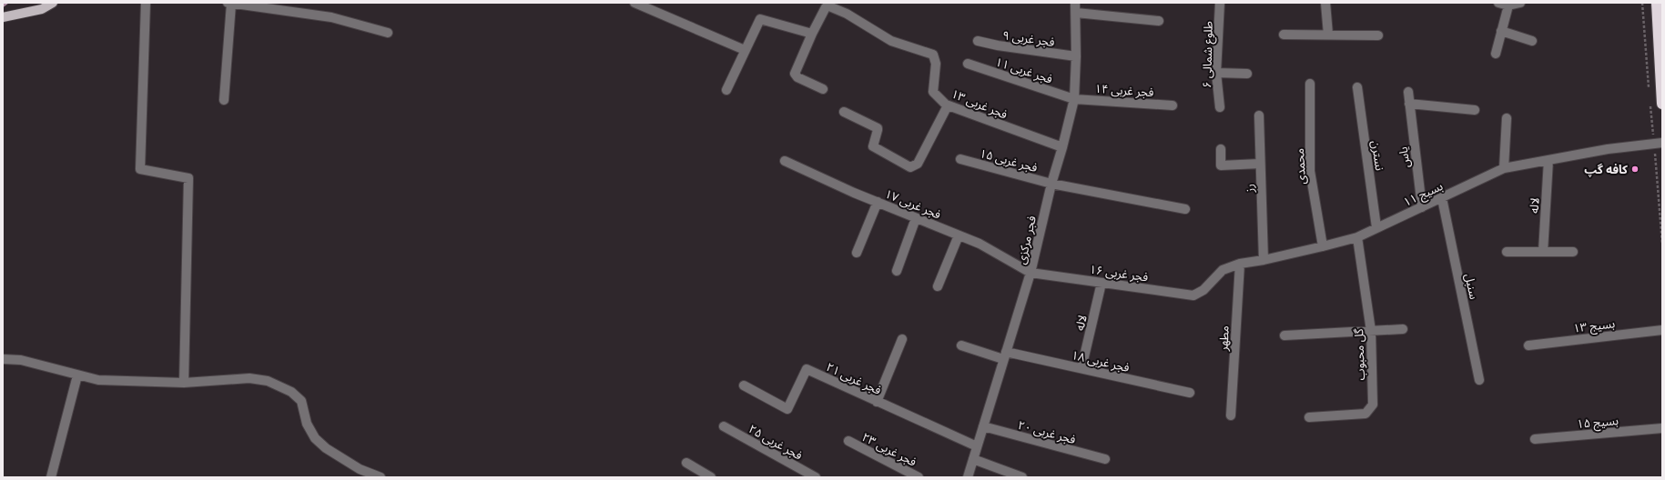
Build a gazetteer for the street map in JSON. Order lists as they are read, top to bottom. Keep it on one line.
{"streets":{"street":["فجر غربی ۹","طلوع شمالی ۶","فجر غربی ۱۱","فجر غربی ۱۴","فجر غربی ۱۳","نسترن","یاس","فجر غربی ۱۵","محمدی","رز","بسیج ۱۱","فجر غربی ۱۷","لاله","فجر مرکزی","فجر غربی ۱۶","سنبل","بسیج ۱۳","مطهر","گل محبوب","فجر غربی ۱۸","فجر غربی ۲۱","بسیج ۱۵","فجر غربی ۲۰","فجر غربی ۲۵","فجر غربی ۲۳"]},"crossings":[["فجر غربی ۹","فجر مرکزی"],["فجر غربی ۱۱","فجر غربی ۱۴"],["فجر غربی ۱۱","فجر مرکزی"],["فجر غربی ۱۴","فجر مرکزی"],["فجر غربی ۱۳","فجر مرکزی"],["نسترن","بسیج ۱۱"],["یاس","بسیج ۱۱"],["فجر غربی ۱۵","فجر مرکزی"],["محمدی","بسیج ۱۱"],["رز","بسیج ۱۱"],["بسیج ۱۱","لاله"],["بسیج ۱۱","فجر غربی ۱۶"],["بسیج ۱۱","سنبل"],["بسیج ۱۱","مطهر"],["بسیج ۱۱","گل محبوب"],["فجر غربی ۱۷","فجر مرکزی"],["فجر غربی ۱۷","فجر غربی ۱۶"],["لاله","فجر غربی ۱۶"],["لاله","فجر غربی ۱۸"],["فجر مرکزی","فجر غربی ۱۶"],["فجر مرکزی","فجر غربی ۱۸"],["فجر مرکزی","فجر غربی ۲۱"],["فجر مرکزی","فجر غربی ۲۰"]],"places":["کافه گپ"]}
